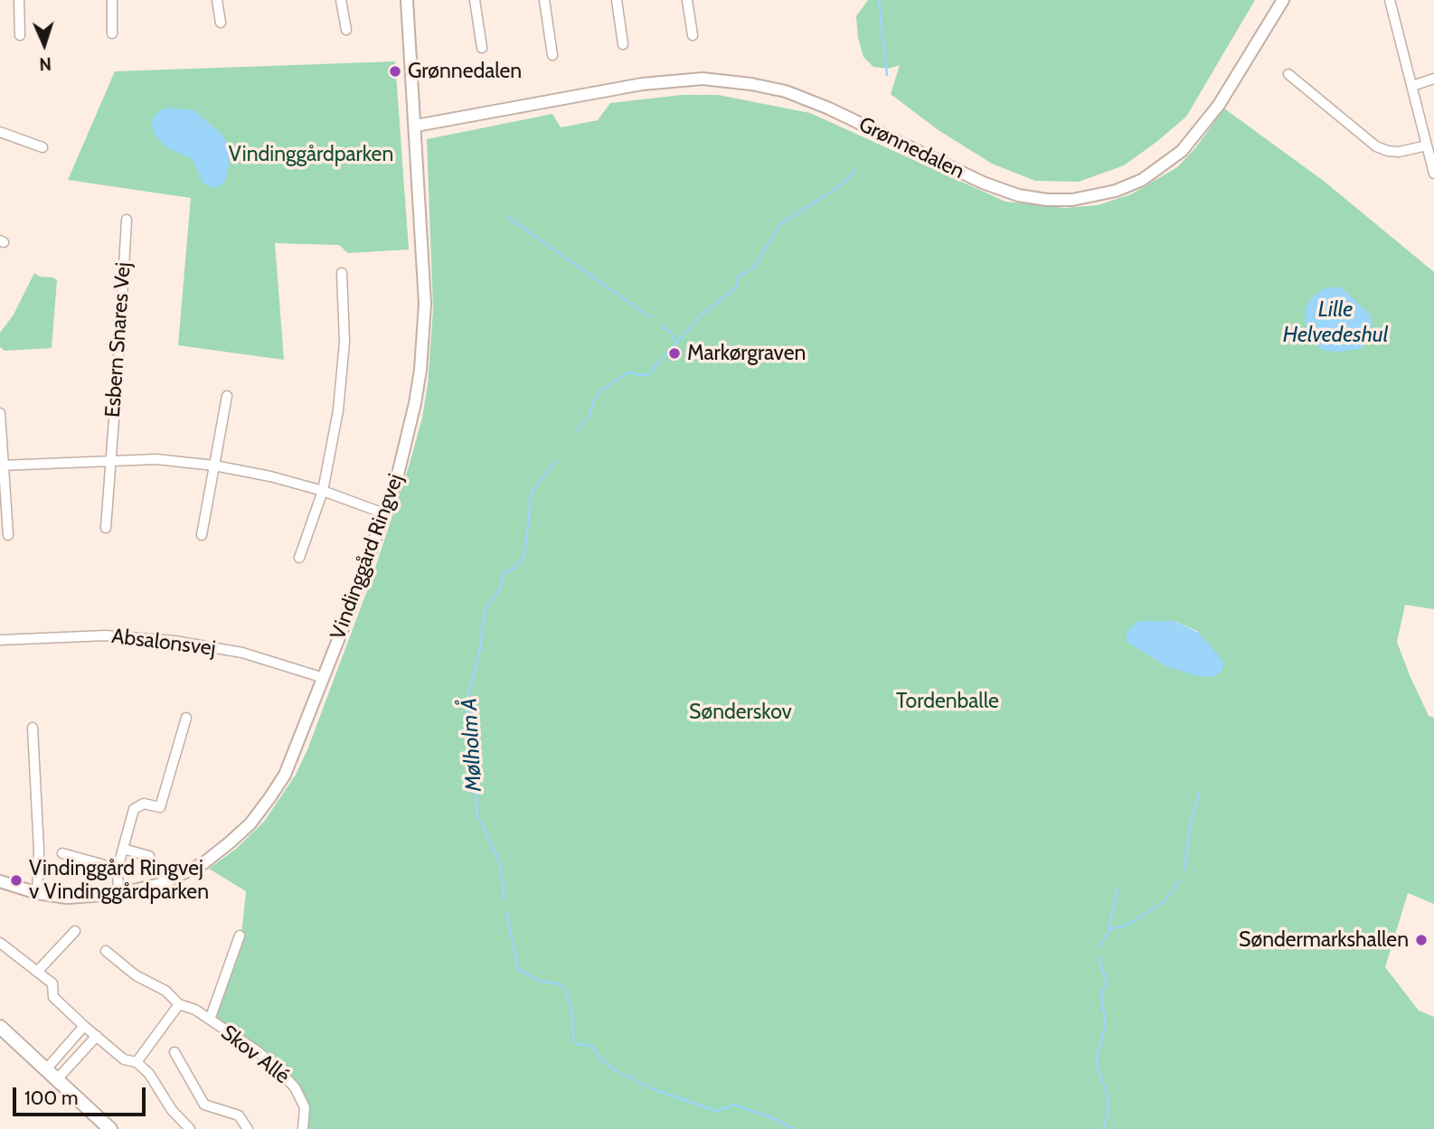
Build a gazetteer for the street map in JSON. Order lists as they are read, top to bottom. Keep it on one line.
{"streets":{"street":["Grønnedalen","Esbern Snares Vej","Vindinggård Ringvej","Absalonsvej","Skov Allé"]},"crossings":[["Grønnedalen","Vindinggård Ringvej"],["Vindinggård Ringvej","Absalonsvej"]],"water":["Lille Helvedeshul","Mølholm Å"],"parks":["Vindinggårdparken","Tordenballe","Sønderskov"],"places":["Grønnedalen","Markørgraven","Vindinggård Ringvej v Vindinggårdparken","Søndermarkshallen"],"scale_bar":"100 m","north":"bottom"}
